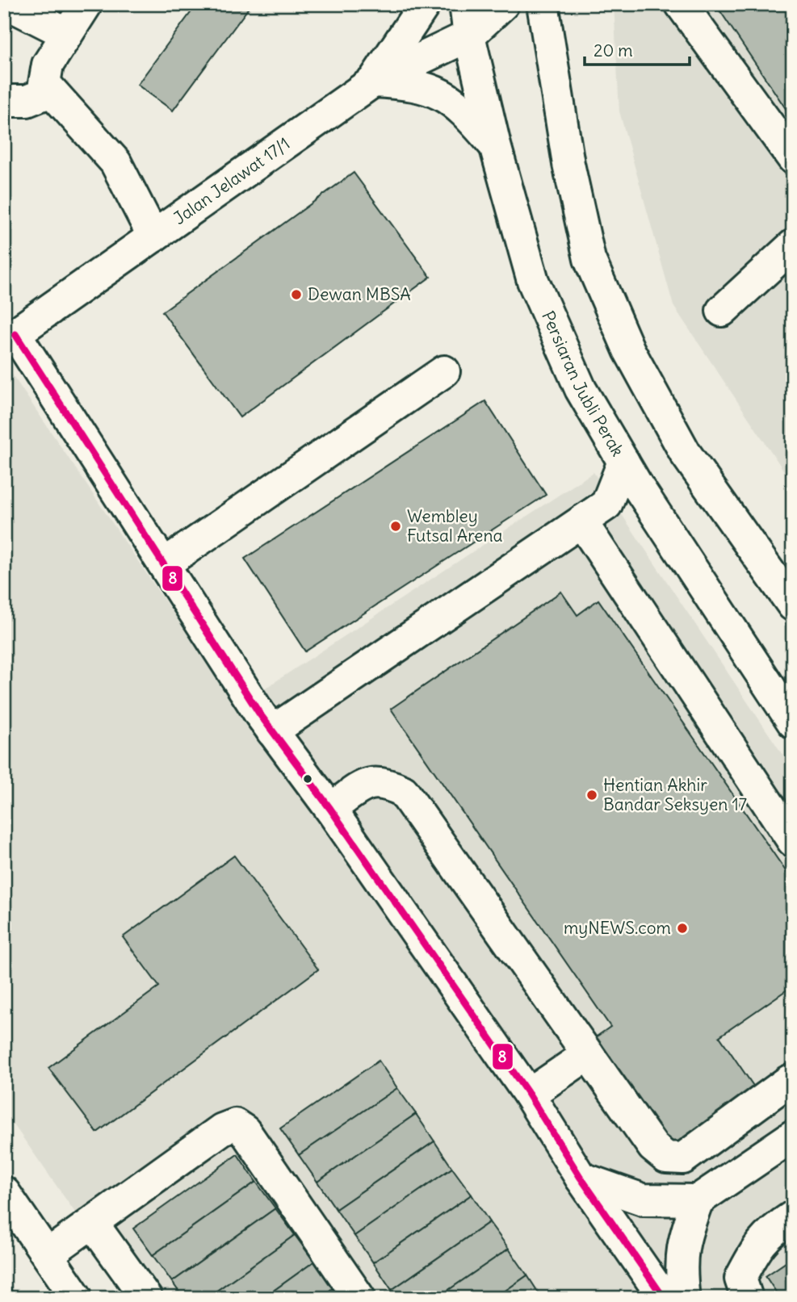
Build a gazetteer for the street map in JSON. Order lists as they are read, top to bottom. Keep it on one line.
{"streets":{"street":["Jalan Jelawat 17/1","Persiaran Jubli Perak"]},"crossings":[["Jalan Jelawat 17/1","Persiaran Jubli Perak"]],"places":["Dewan MBSA","Wembley Futsal Arena","Hentian Akhir Bandar Seksyen 17","myNEWS.com"],"lines":["transit line 8"],"scale_bar":"20 m"}
